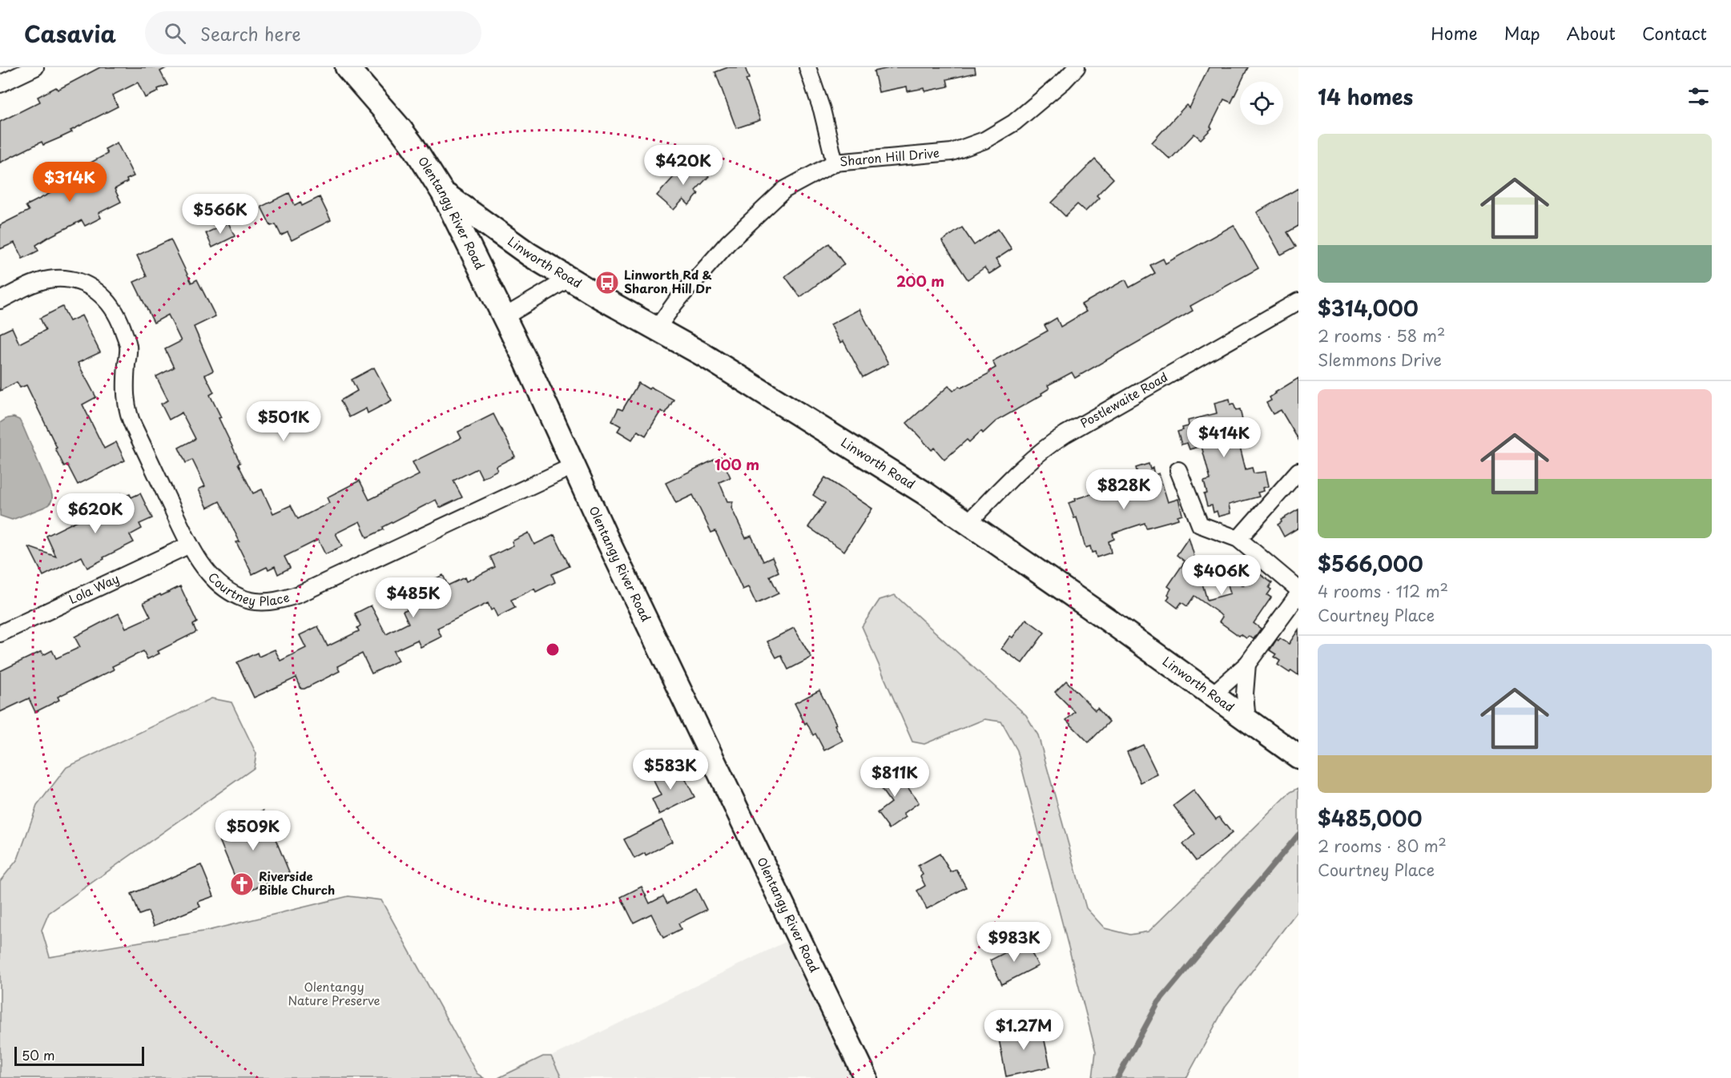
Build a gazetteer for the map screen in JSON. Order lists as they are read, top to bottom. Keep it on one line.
{"streets":{"main road":["Olentangy River Road","Linworth Road"],"street":["Sharon Hill Drive","Postlewaite Road","Courtney Place","Lola Way"]},"crossings":[["Sharon Hill Drive","Linworth Road"],["Olentangy River Road","Linworth Road"],["Olentangy River Road","Courtney Place"],["Linworth Road","Postlewaite Road"],["Courtney Place","Lola Way"]],"parks":["Olentangy Nature Preserve"],"places":{"bus stop":["Linworth Rd & Sharon Hill Dr"],"church":["Riverside Bible Church"]},"scale_bar":"50 m","page":{"header":"Casavia","search":"Search here","nav":["Home","Map","About","Contact"],"heading":"14 homes","list":[{"name":"$314,000","note":"2 rooms · 58 m² · Slemmons Drive"},{"name":"$566,000","note":"4 rooms · 112 m² · Courtney Place"},{"name":"$485,000","note":"2 rooms · 80 m² · Courtney Place"}],"price":["$420K","$314K","$566K","$501K","$414K","$828K","$620K","$406K","$485K","$583K","$811K","$509K","$983K","$1.27M"],"scale":"50 m"},"rings":["200 m","100 m"]}
